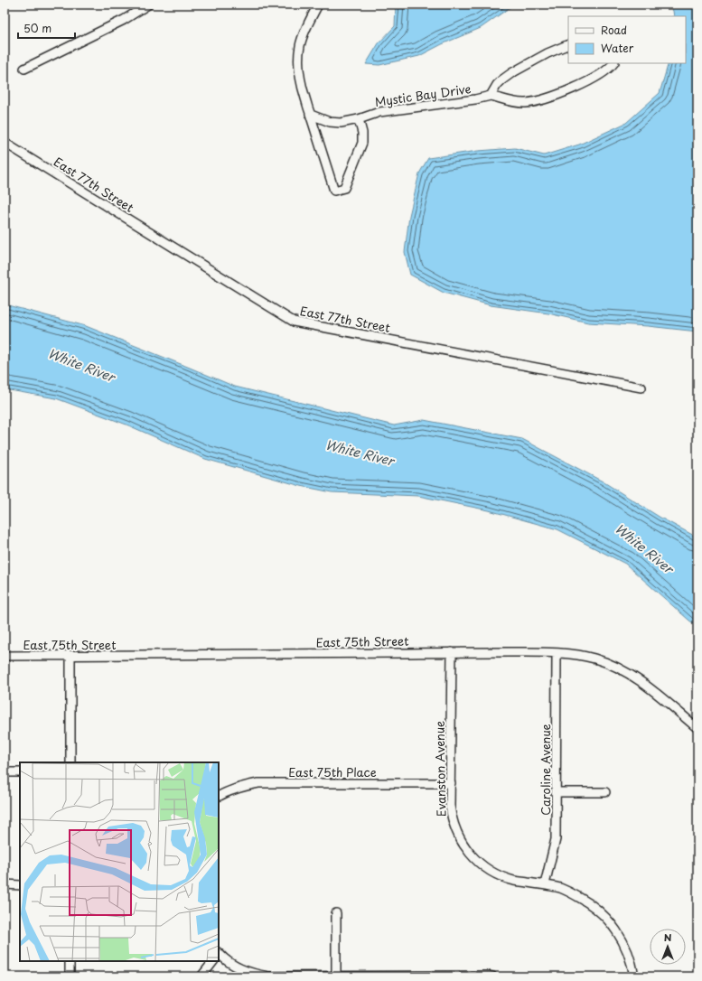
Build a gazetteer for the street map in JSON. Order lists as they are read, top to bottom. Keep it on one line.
{"streets":{"street":["Mystic Bay Drive","East 77th Street","East 75th Street","Evanston Avenue","Caroline Avenue","East 75th Place"]},"crossings":[["East 75th Street","Evanston Avenue"],["East 75th Street","Caroline Avenue"],["Evanston Avenue","Caroline Avenue"],["Evanston Avenue","East 75th Place"]],"water":["White River"],"legend":["Road","Water"],"scale_bar":"50 m","north":"top"}
